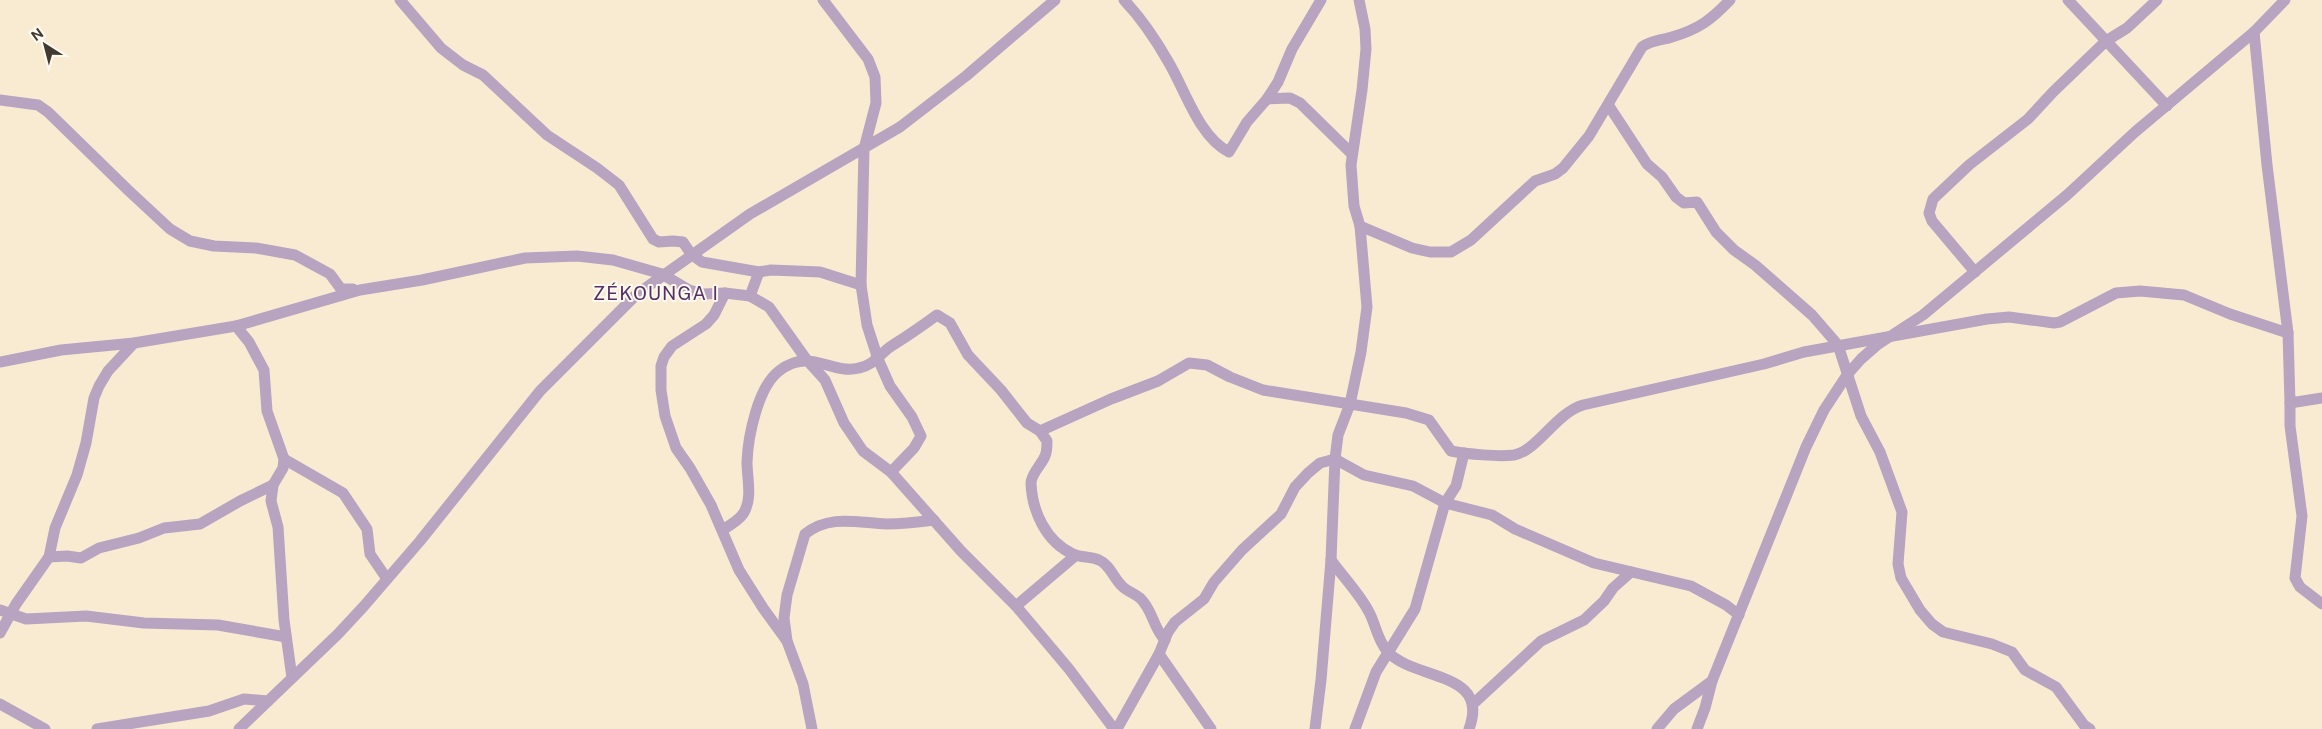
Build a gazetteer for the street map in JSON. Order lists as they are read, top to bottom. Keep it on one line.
{"districts":["ZÉKOUNGA I"],"north":"top left"}
